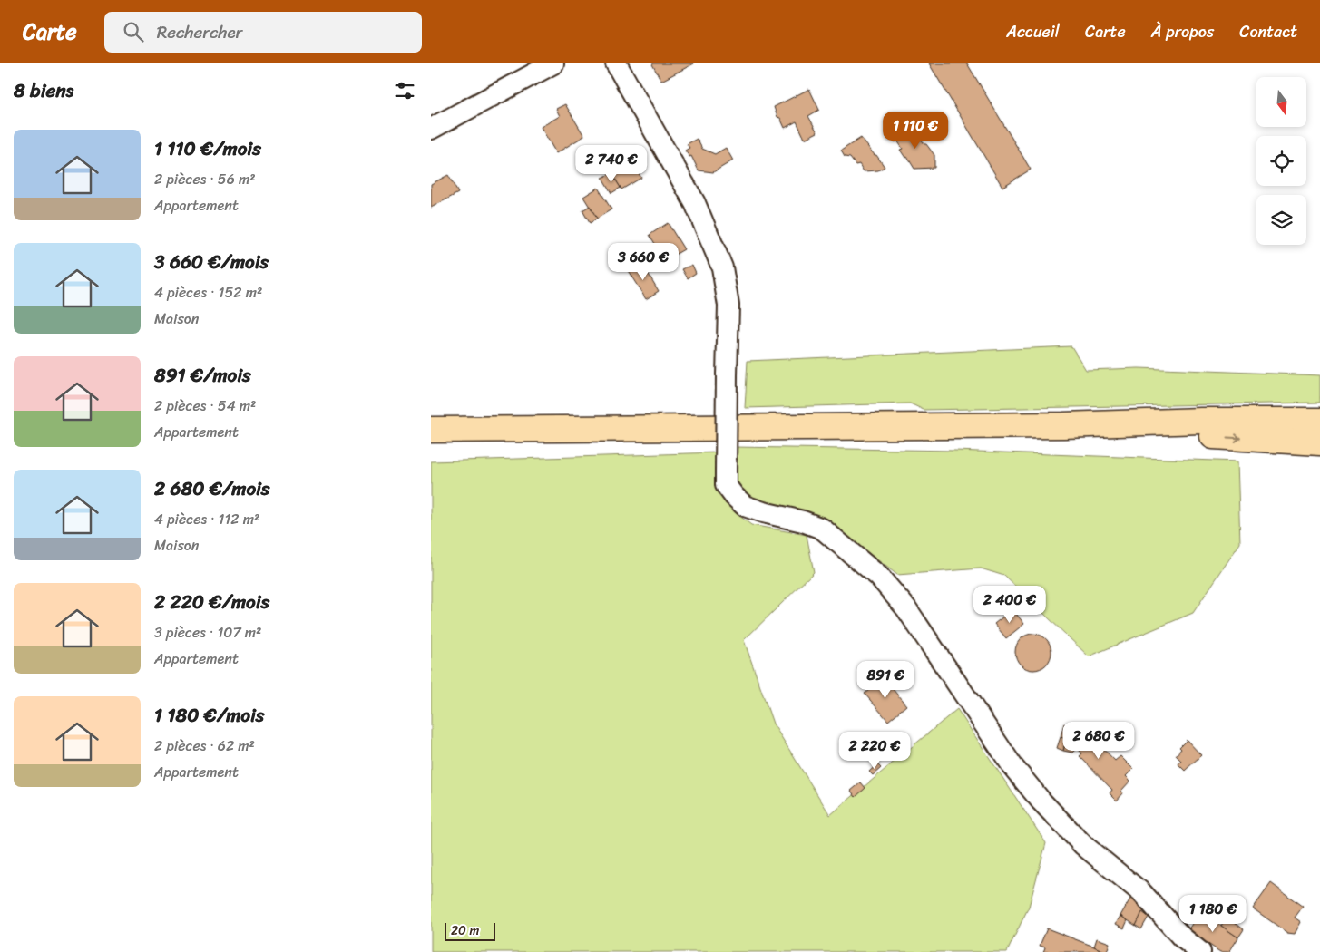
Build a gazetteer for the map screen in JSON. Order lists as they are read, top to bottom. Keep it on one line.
{"scale_bar":"20 m","north":"bottom","page":{"header":"Carte","search":"Rechercher","nav":["Accueil","Carte","À propos","Contact"],"heading":"8 biens","price":["1 110 €","2 740 €","3 660 €","2 400 €","891 €","2 680 €","2 220 €","1 180 €"],"list":[{"name":"1 110 €/mois","note":"2 pièces · 56 m² · Appartement"},{"name":"3 660 €/mois","note":"4 pièces · 152 m² · Maison"},{"name":"891 €/mois","note":"2 pièces · 54 m² · Appartement"},{"name":"2 680 €/mois","note":"4 pièces · 112 m² · Maison"},{"name":"2 220 €/mois","note":"3 pièces · 107 m² · Appartement"},{"name":"1 180 €/mois","note":"2 pièces · 62 m² · Appartement"}],"scale":"20 m"}}
